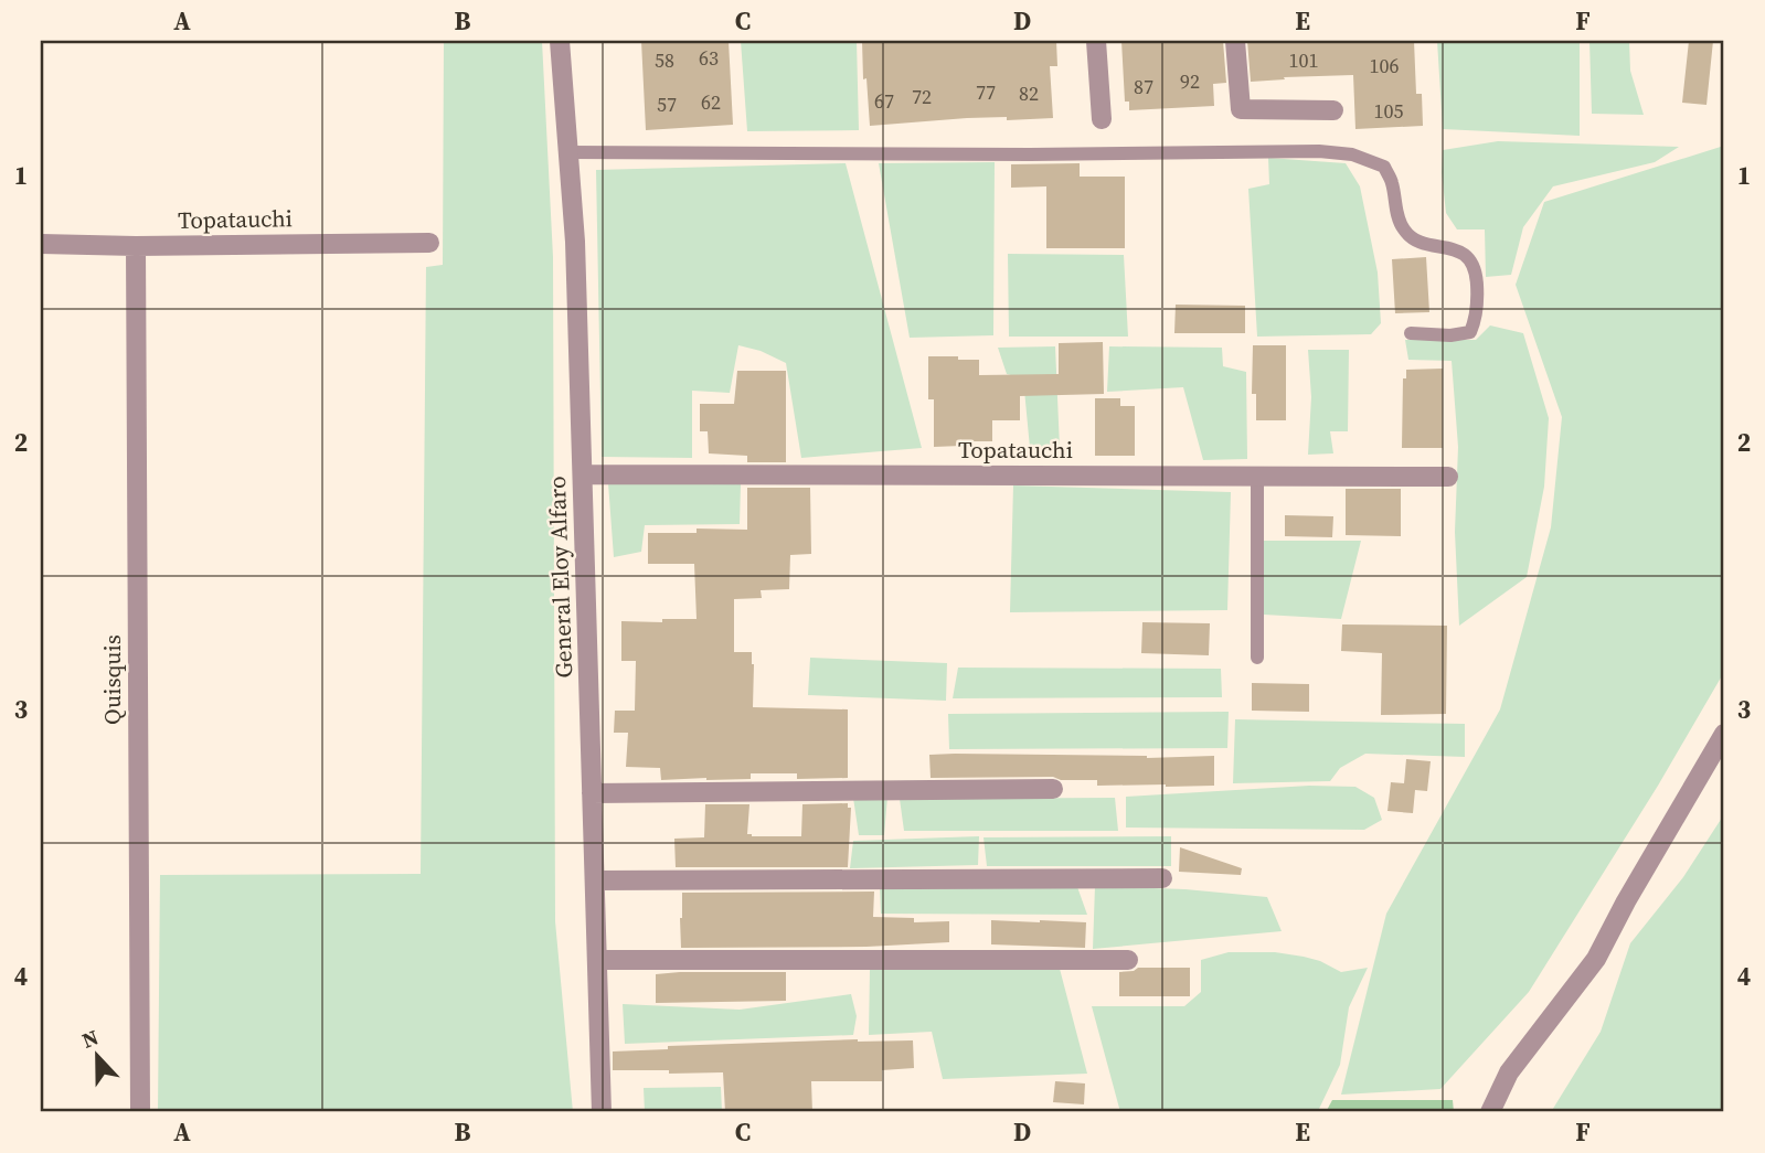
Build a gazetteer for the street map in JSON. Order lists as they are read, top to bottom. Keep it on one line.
{"streets":{"street":["Topatauchi","General Eloy Alfaro","Quisquis"]},"crossings":[["Topatauchi","General Eloy Alfaro"],["Topatauchi","Quisquis"]],"house_numbers":["63","58","101","106","92","87","77","82","72","67","62","57","105"],"north":"top","grid":{"columns":["A","B","C","D","E","F"],"rows":["1","2","3","4"]}}
